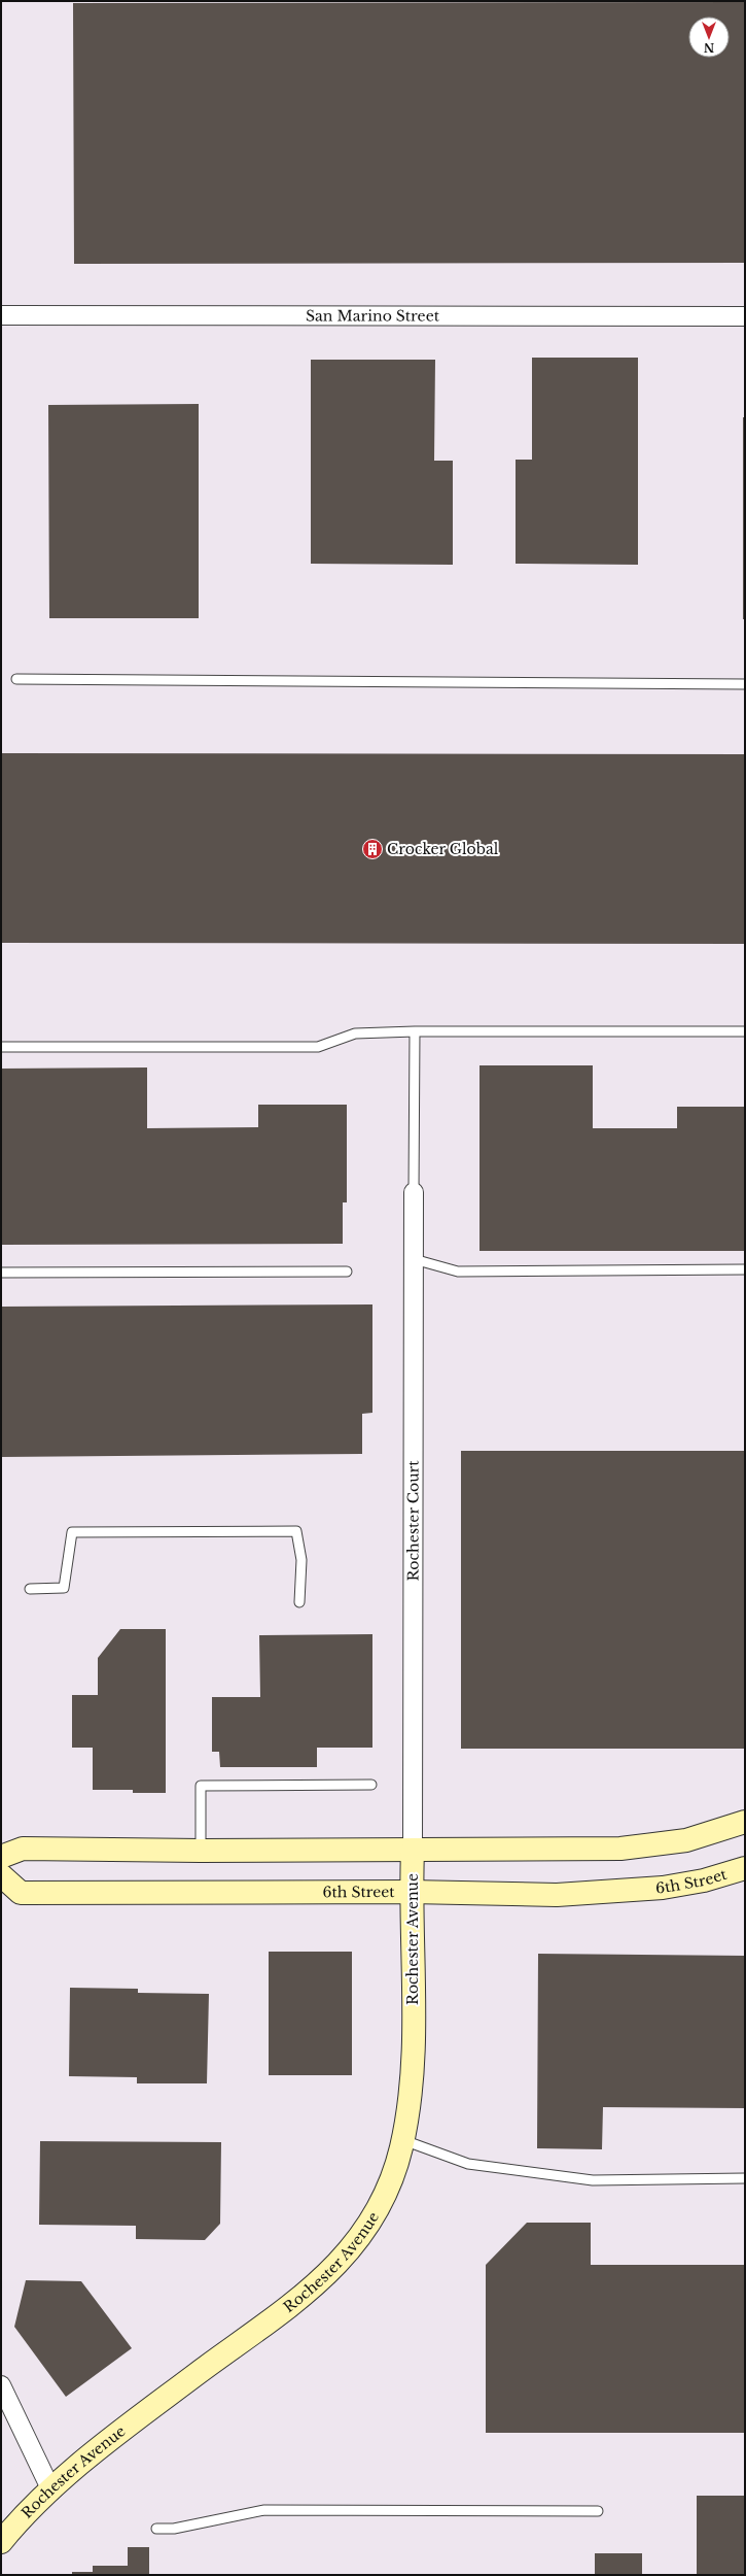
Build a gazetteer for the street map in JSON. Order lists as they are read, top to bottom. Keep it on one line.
{"streets":{"main road":["6th Street","Rochester Avenue"],"street":["San Marino Street","Rochester Court"]},"crossings":[["Rochester Court","Rochester Avenue"],["6th Street","Rochester Avenue"]],"places":{"building":["Crocker Global"]},"north":"bottom"}
